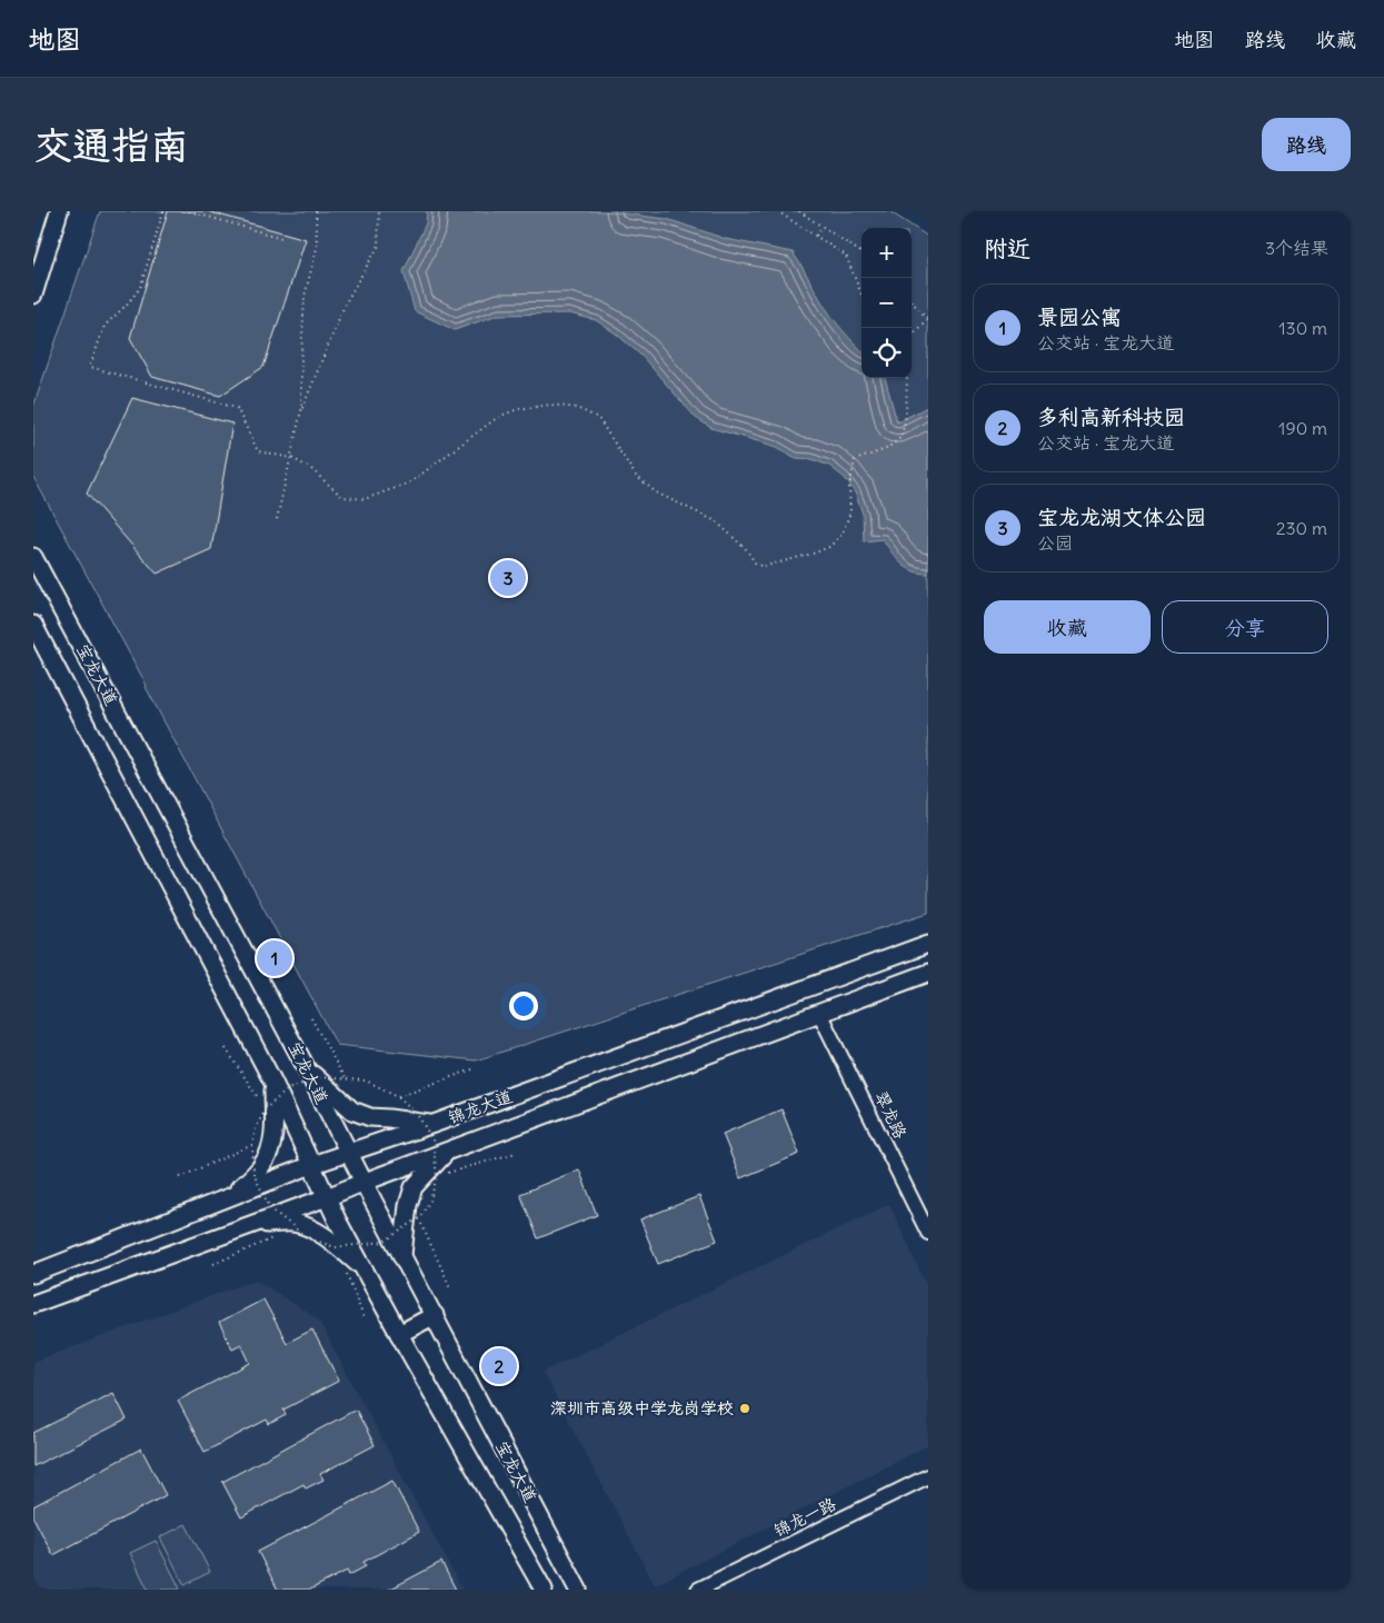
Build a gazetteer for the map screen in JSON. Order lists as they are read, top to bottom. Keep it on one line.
{"streets":{"main road":["宝龙大道","锦龙大道"],"street":["翠龙路","锦龙一路"]},"crossings":[["宝龙大道","锦龙大道"],["锦龙大道","翠龙路"]],"places":["深圳市高级中学龙岗学校"],"page":{"header":"地图","nav":["地图","路线","收藏"],"buttons":["路线",["收藏","分享"]],"title":"交通指南","heading":["附近","3个结果"],"map_buttons":["+","−"],"list":[{"mark":"1","name":"景园公寓","note":"公交站 · 宝龙大道","value":"130 m"},{"mark":"2","name":"多利高新科技园","note":"公交站 · 宝龙大道","value":"190 m"},{"mark":"3","name":"宝龙龙湖文体公园","note":"公园","value":"230 m"}],"pins":["3","1","2"]}}
